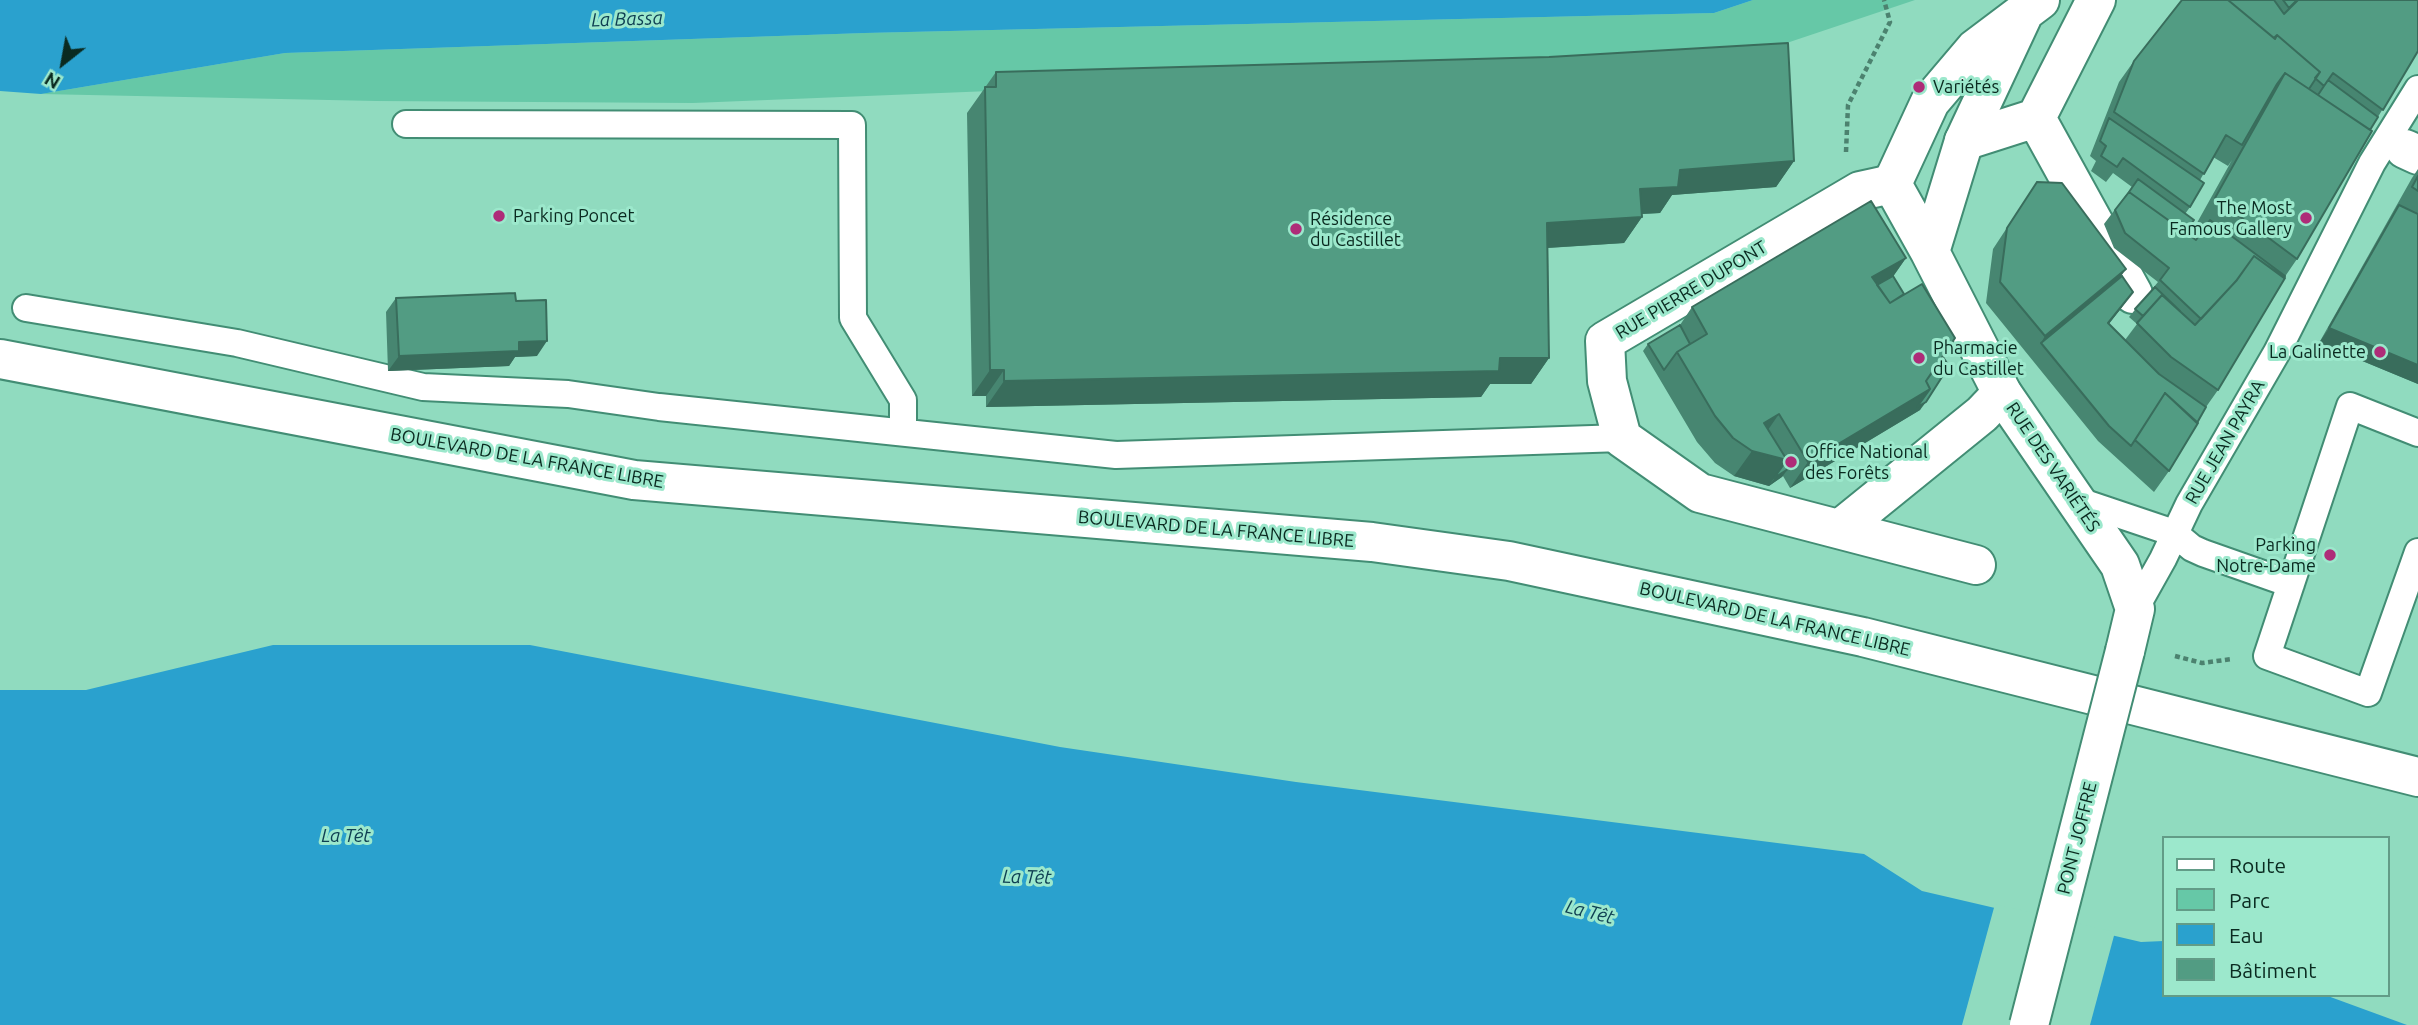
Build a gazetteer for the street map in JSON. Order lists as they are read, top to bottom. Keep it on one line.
{"streets":{"main road":["RUE PIERRE DUPONT","RUE JEAN PAYRA","BOULEVARD DE LA FRANCE LIBRE","RUE DES VARIÉTÉS","PONT JOFFRE"]},"crossings":[["RUE PIERRE DUPONT","RUE DES VARIÉTÉS"],["RUE JEAN PAYRA","RUE DES VARIÉTÉS"],["RUE JEAN PAYRA","PONT JOFFRE"]],"water":["La Bassa","La Têt"],"places":["Variétés","Parking Poncet","The Most Famous Gallery","Résidence du Castillet","La Galinette","Pharmacie du Castillet","Office National des Forêts","Parking Notre-Dame"],"legend":["Route","Parc","Eau","Bâtiment"],"north":"bottom left"}
